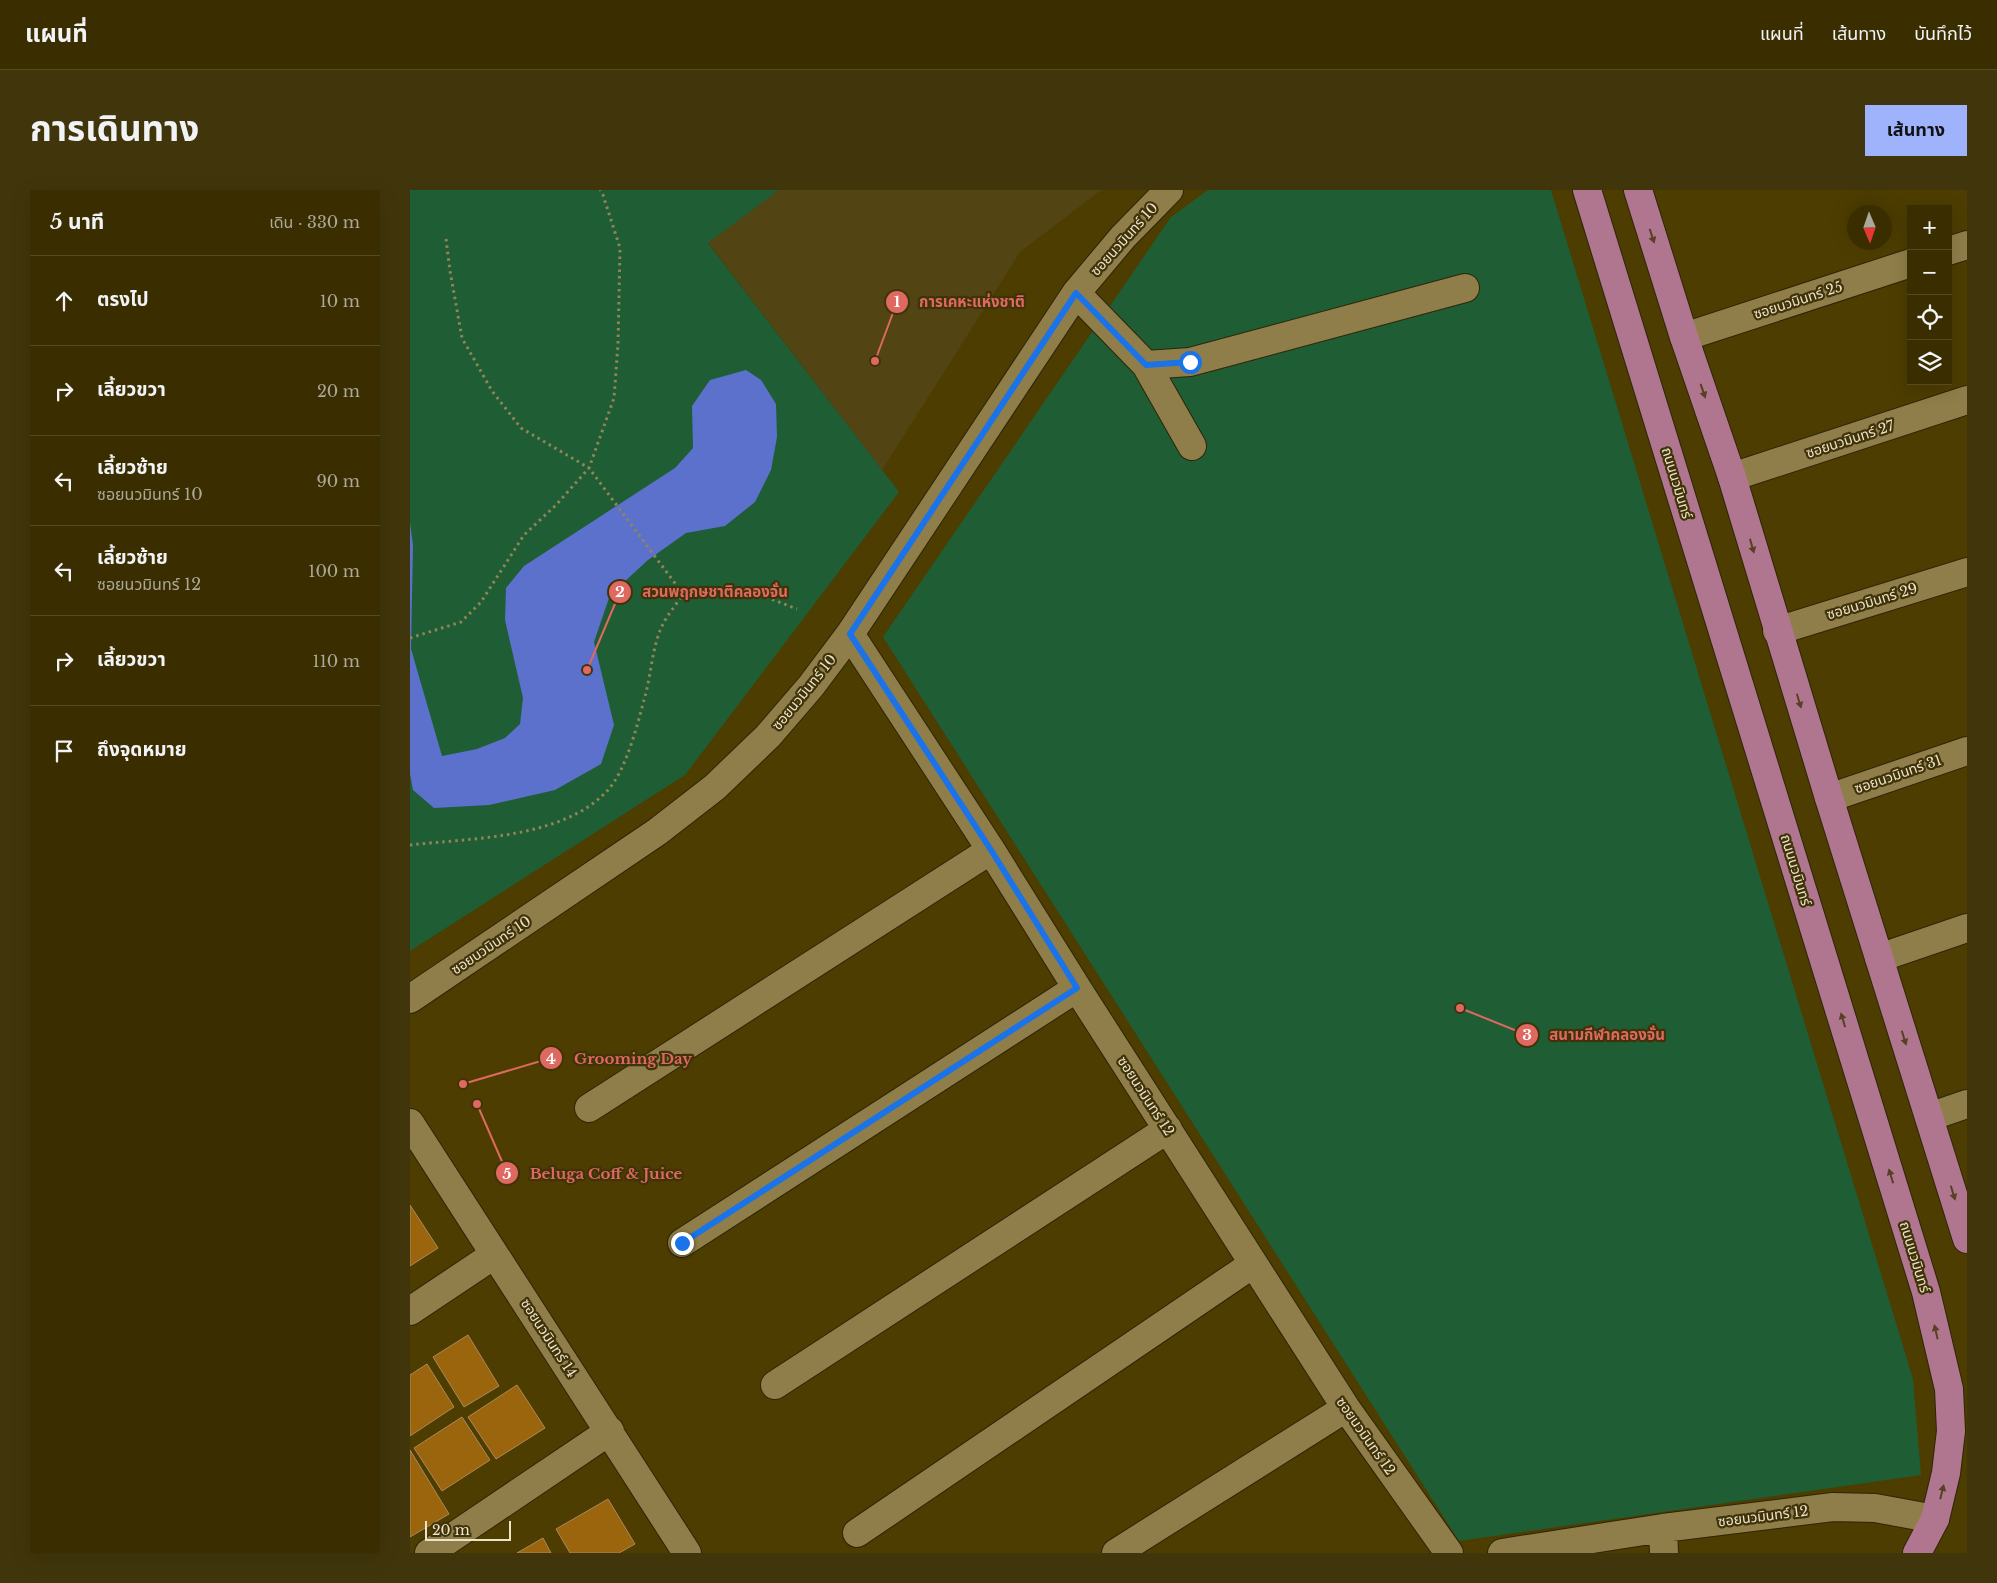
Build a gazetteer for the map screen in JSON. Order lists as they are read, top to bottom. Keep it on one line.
{"streets":{"main road":["ถนนนวมินทร์"],"street":["ซอยนวมินทร์ 10","ซอยนวมินทร์ 25","ซอยนวมินทร์ 27","ซอยนวมินทร์ 29","ซอยนวมินทร์ 31","ซอยนวมินทร์ 12","ซอยนวมินทร์ 14"]},"crossings":[["ซอยนวมินทร์ 10","ซอยนวมินทร์ 12"],["ถนนนวมินทร์","ซอยนวมินทร์ 12"]],"places":["การเคหะแห่งชาติ","สวนพฤกษชาติคลองจั่น","สนามกีฬาคลองจั่น","Grooming Day","Beluga Coff & Juice"],"scale_bar":"20 m","north":"bottom","page":{"header":"แผนที่","nav":["แผนที่","เส้นทาง","บันทึกไว้"],"title":"การเดินทาง","buttons":"เส้นทาง","heading":["5 นาที","เดิน · 330 m"],"map_buttons":["+","−"],"list":[["ตรงไป","10 m"],["เลี้ยวขวา","20 m"],["เลี้ยวซ้าย","ซอยนวมินทร์ 10","90 m"],["เลี้ยวซ้าย","ซอยนวมินทร์ 12","100 m"],["เลี้ยวขวา","110 m"],"ถึงจุดหมาย"],"scale":"20 m"}}
